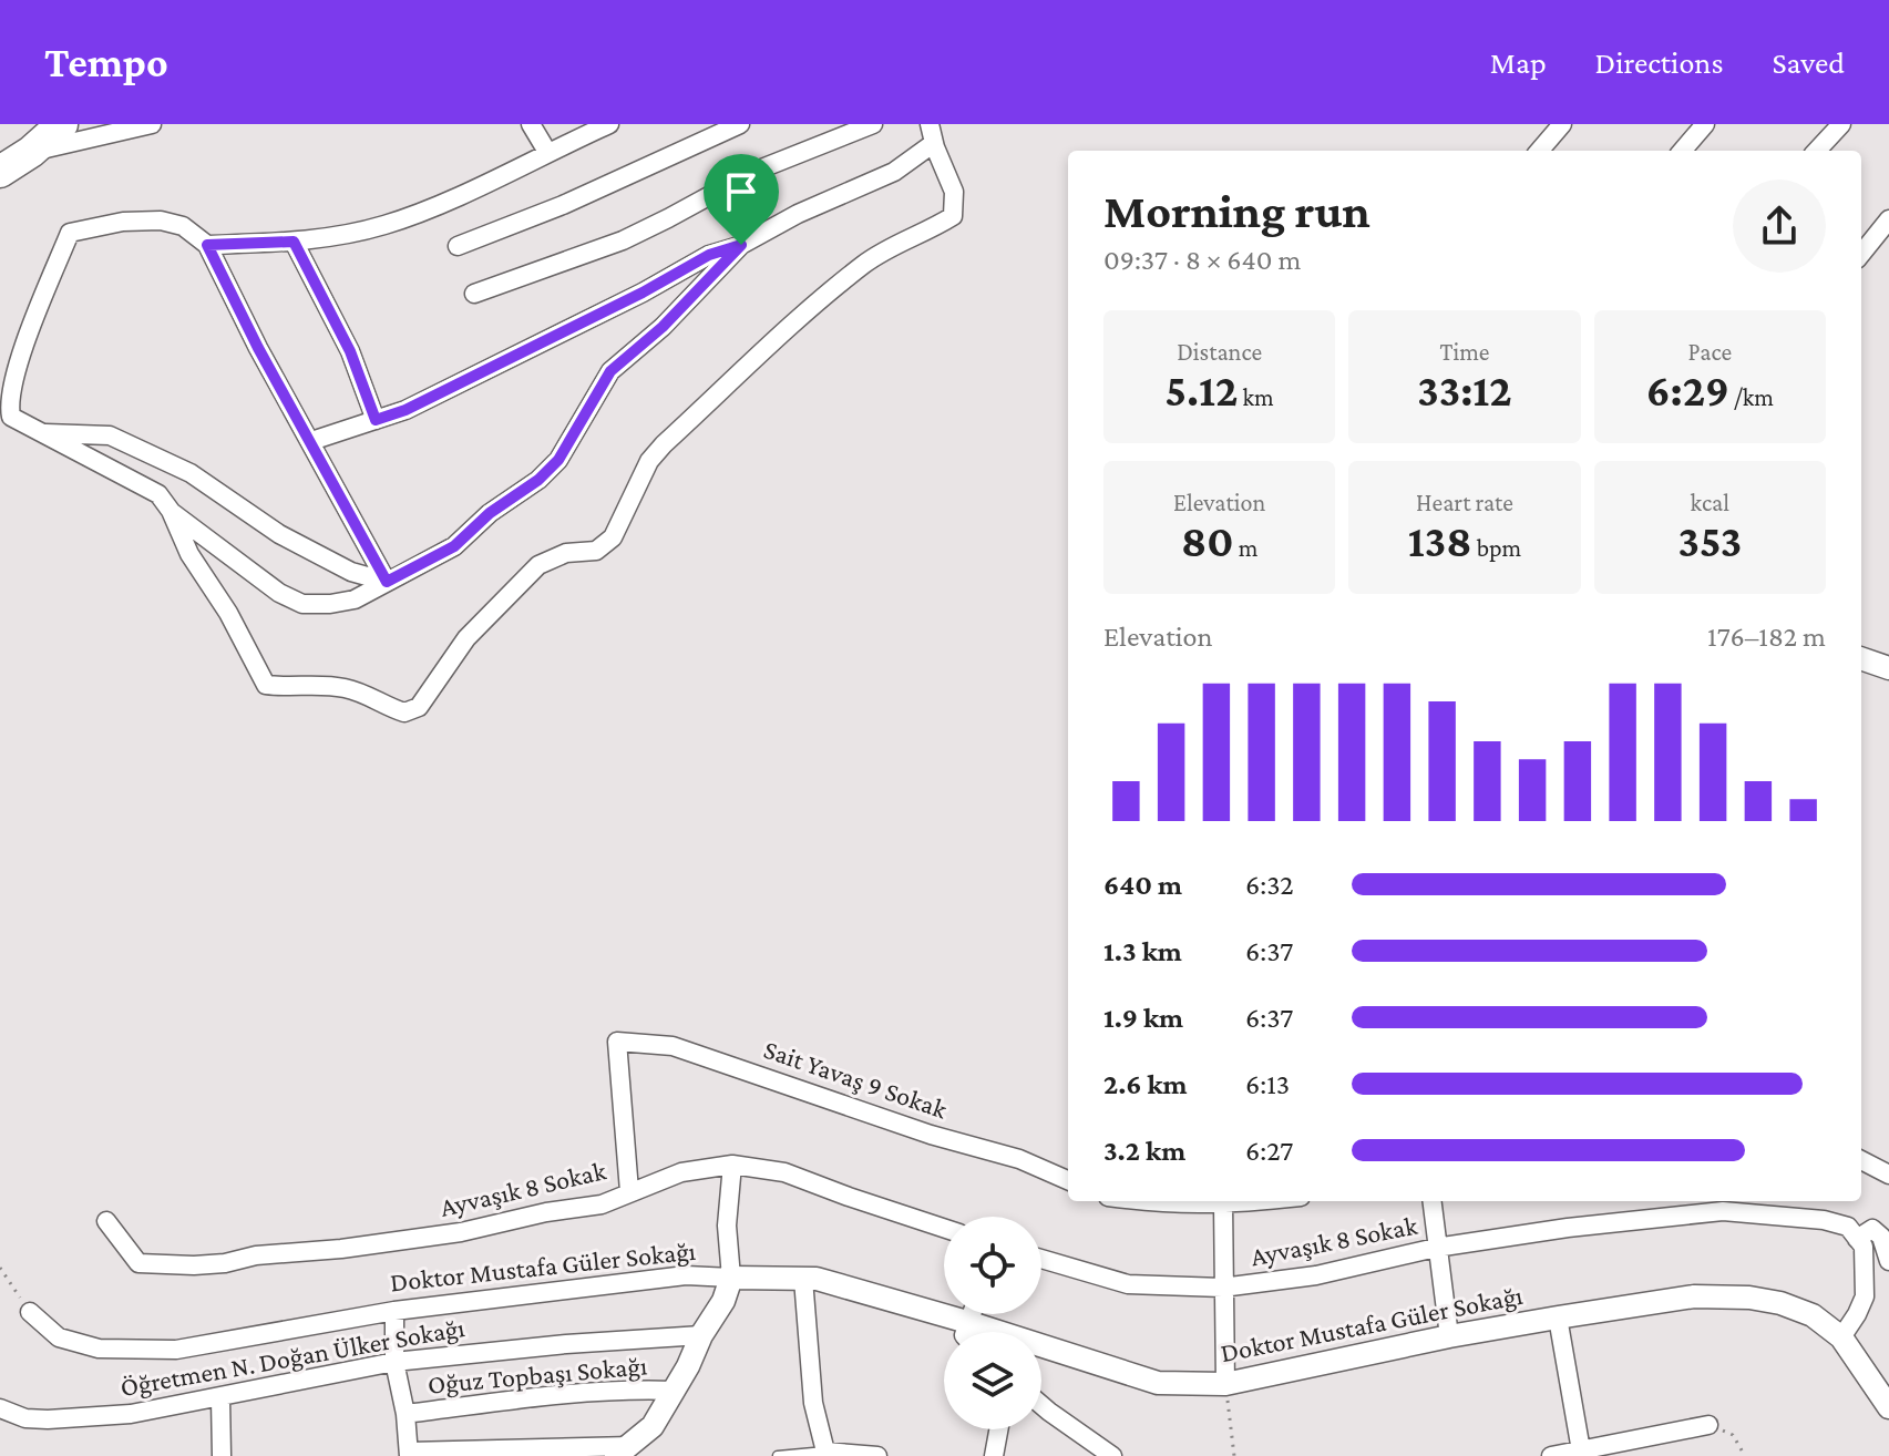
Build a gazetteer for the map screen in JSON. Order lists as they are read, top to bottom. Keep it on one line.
{"streets":{"street":["Sait Yavaş 9 Sokak","Ayvaşık 8 Sokak","Doktor Mustafa Güler Sokağı","Öğretmen N. Doğan Ülker Sokağı","Oğuz Topbaşı Sokağı"]},"crossings":[["Sait Yavaş 9 Sokak","Ayvaşık 8 Sokak"]],"page":{"header":"Tempo","nav":["Map","Directions","Saved"],"heading":["Morning run","09:37 · 8 × 640 m"],"stats":[["Distance","5.12 km"],["Time","33:12"],["Pace","6:29 /km"],["Elevation","80 m"],["Heart rate","138 bpm"],["kcal","353"]],"chart":["Elevation","176–182 m"],"list":[{"name":"640 m","note":"6:32"},{"name":"1.3 km","note":"6:37"},{"name":"1.9 km","note":"6:37"},{"name":"2.6 km","note":"6:13"},{"name":"3.2 km","note":"6:27"}]}}
